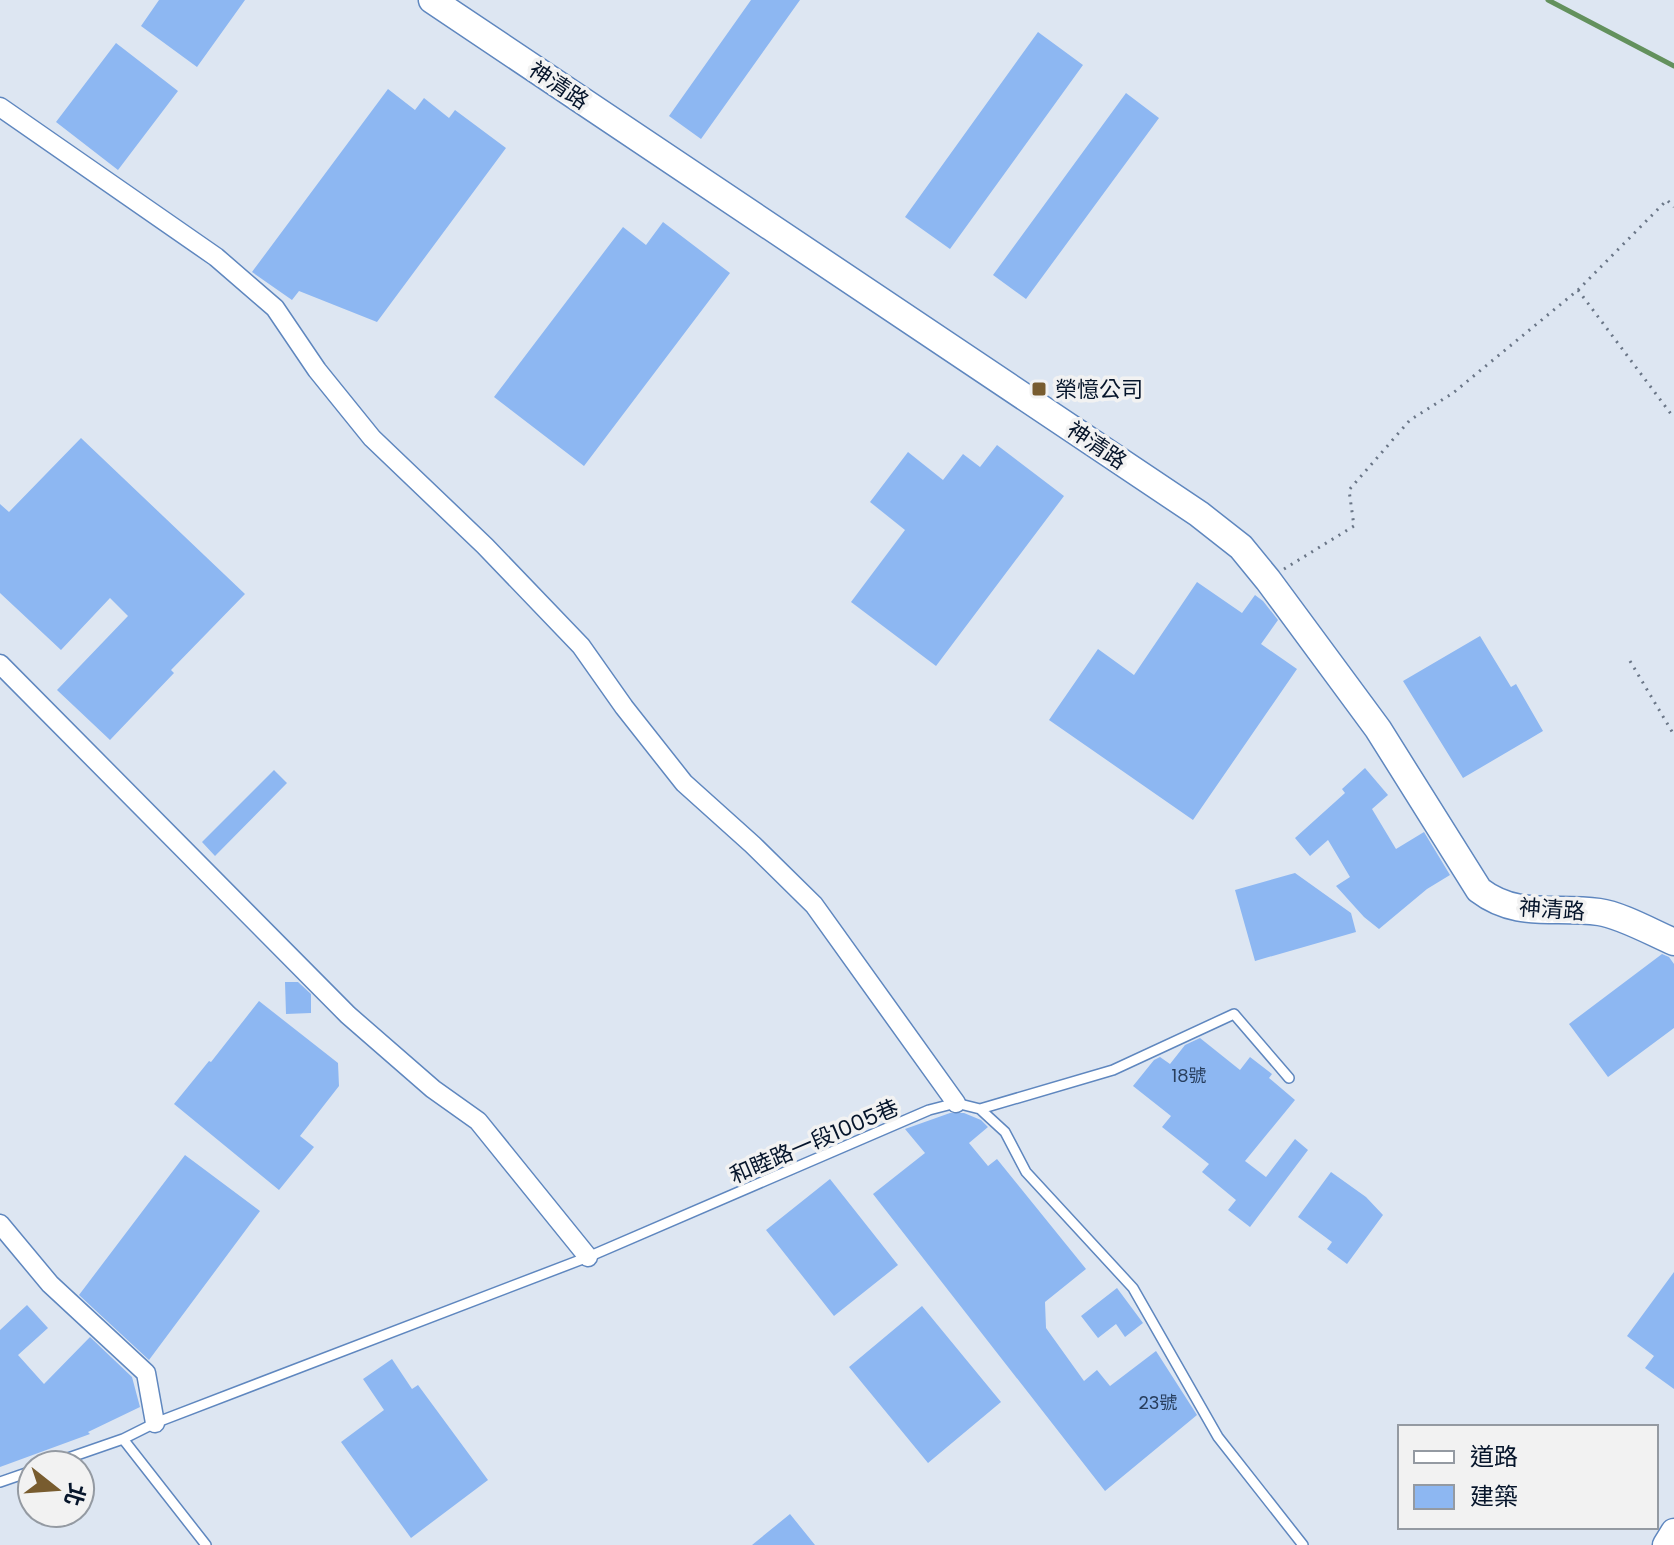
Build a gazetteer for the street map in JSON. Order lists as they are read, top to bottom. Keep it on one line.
{"streets":{"street":["神清路"],"lane":["和睦路一段1005巷"]},"places":{"transit":["榮憶公司"]},"house_numbers":["18號","23號"],"legend":["道路","建築"],"north":"right"}
